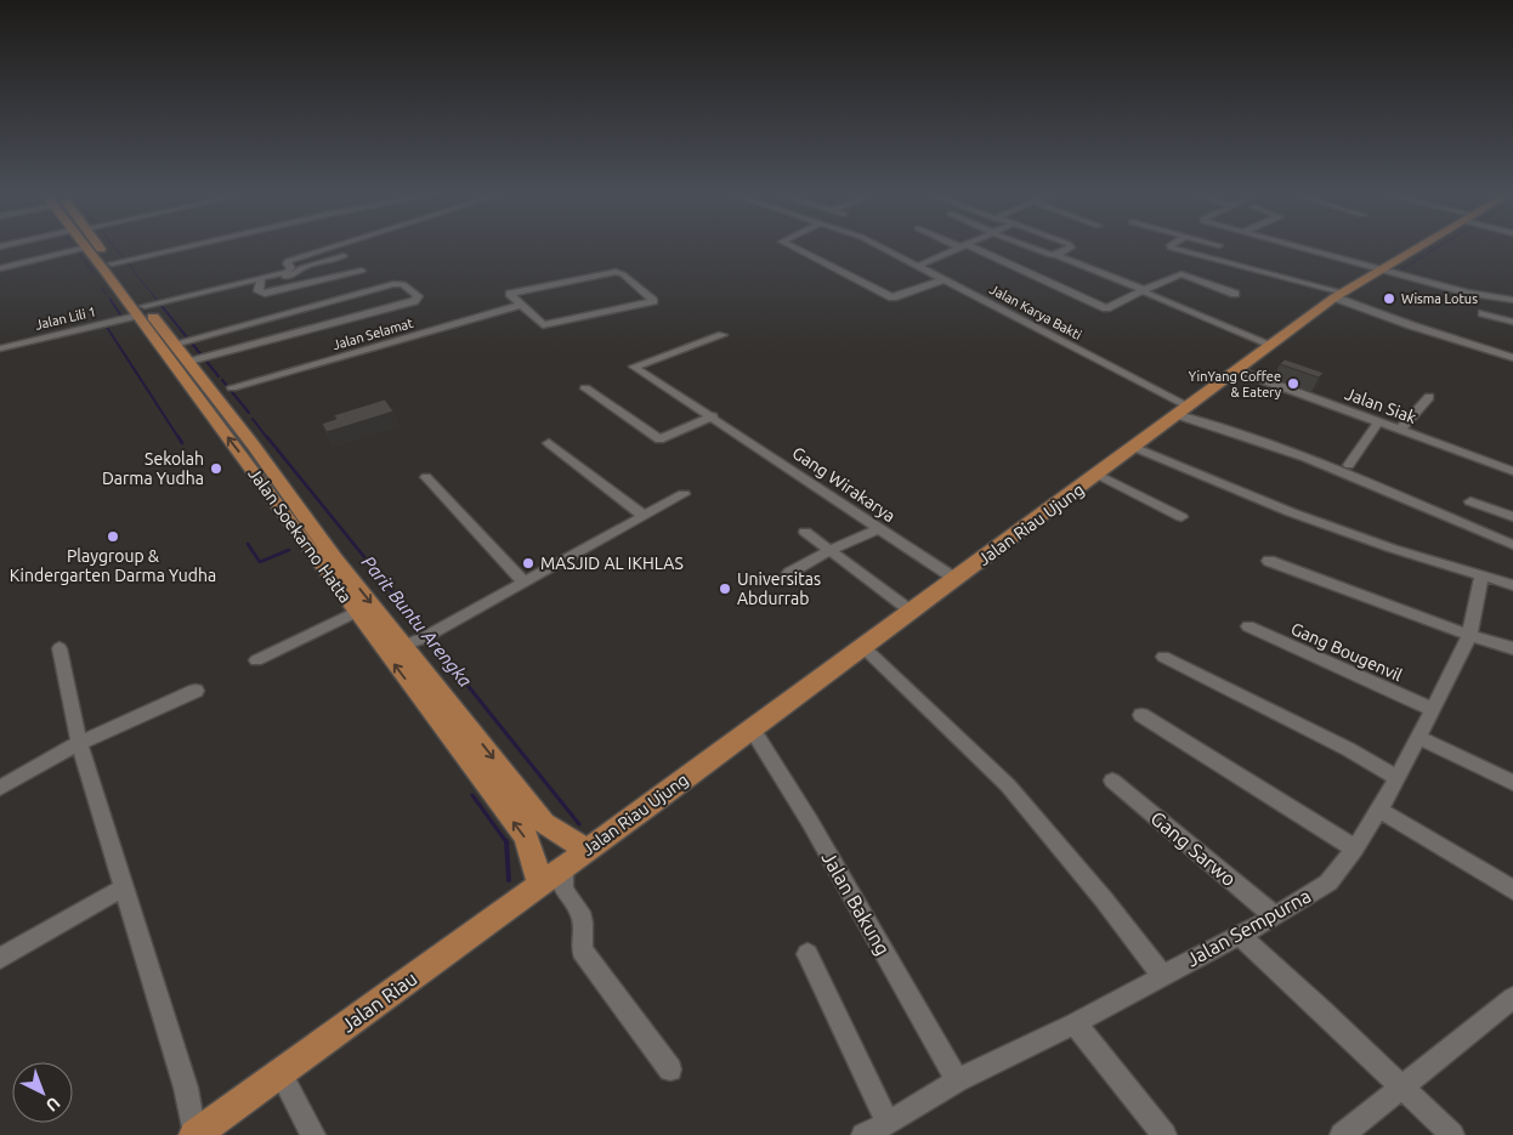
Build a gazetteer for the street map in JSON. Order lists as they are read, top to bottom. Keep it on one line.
{"streets":{"main road":["Jalan Riau Ujung","Jalan Soekarno Hatta","Jalan Riau"],"street":["Jalan Karya Bakti","Jalan Lili 1","Jalan Selamat","Jalan Siak","Gang Wirakarya","Gang Bougenvil","Gang Sarwo","Jalan Bakung","Jalan Sempurna"]},"crossings":[["Jalan Karya Bakti","Jalan Riau Ujung"],["Jalan Lili 1","Jalan Soekarno Hatta"],["Jalan Siak","Jalan Riau Ujung"],["Gang Wirakarya","Jalan Riau Ujung"],["Jalan Riau Ujung","Jalan Soekarno Hatta"],["Jalan Riau Ujung","Jalan Bakung"],["Jalan Riau Ujung","Jalan Riau"],["Jalan Soekarno Hatta","Jalan Riau"],["Gang Bougenvil","Jalan Sempurna"],["Gang Sarwo","Jalan Sempurna"],["Jalan Bakung","Jalan Sempurna"]],"water":["Parit Buntu Arengka"],"places":["Wisma Lotus","YinYang Coffee & Eatery","Sekolah Darma Yudha","Playgroup & Kindergarten Darma Yudha","MASJID AL IKHLAS","Universitas Abdurrab"],"north":"bottom right"}
